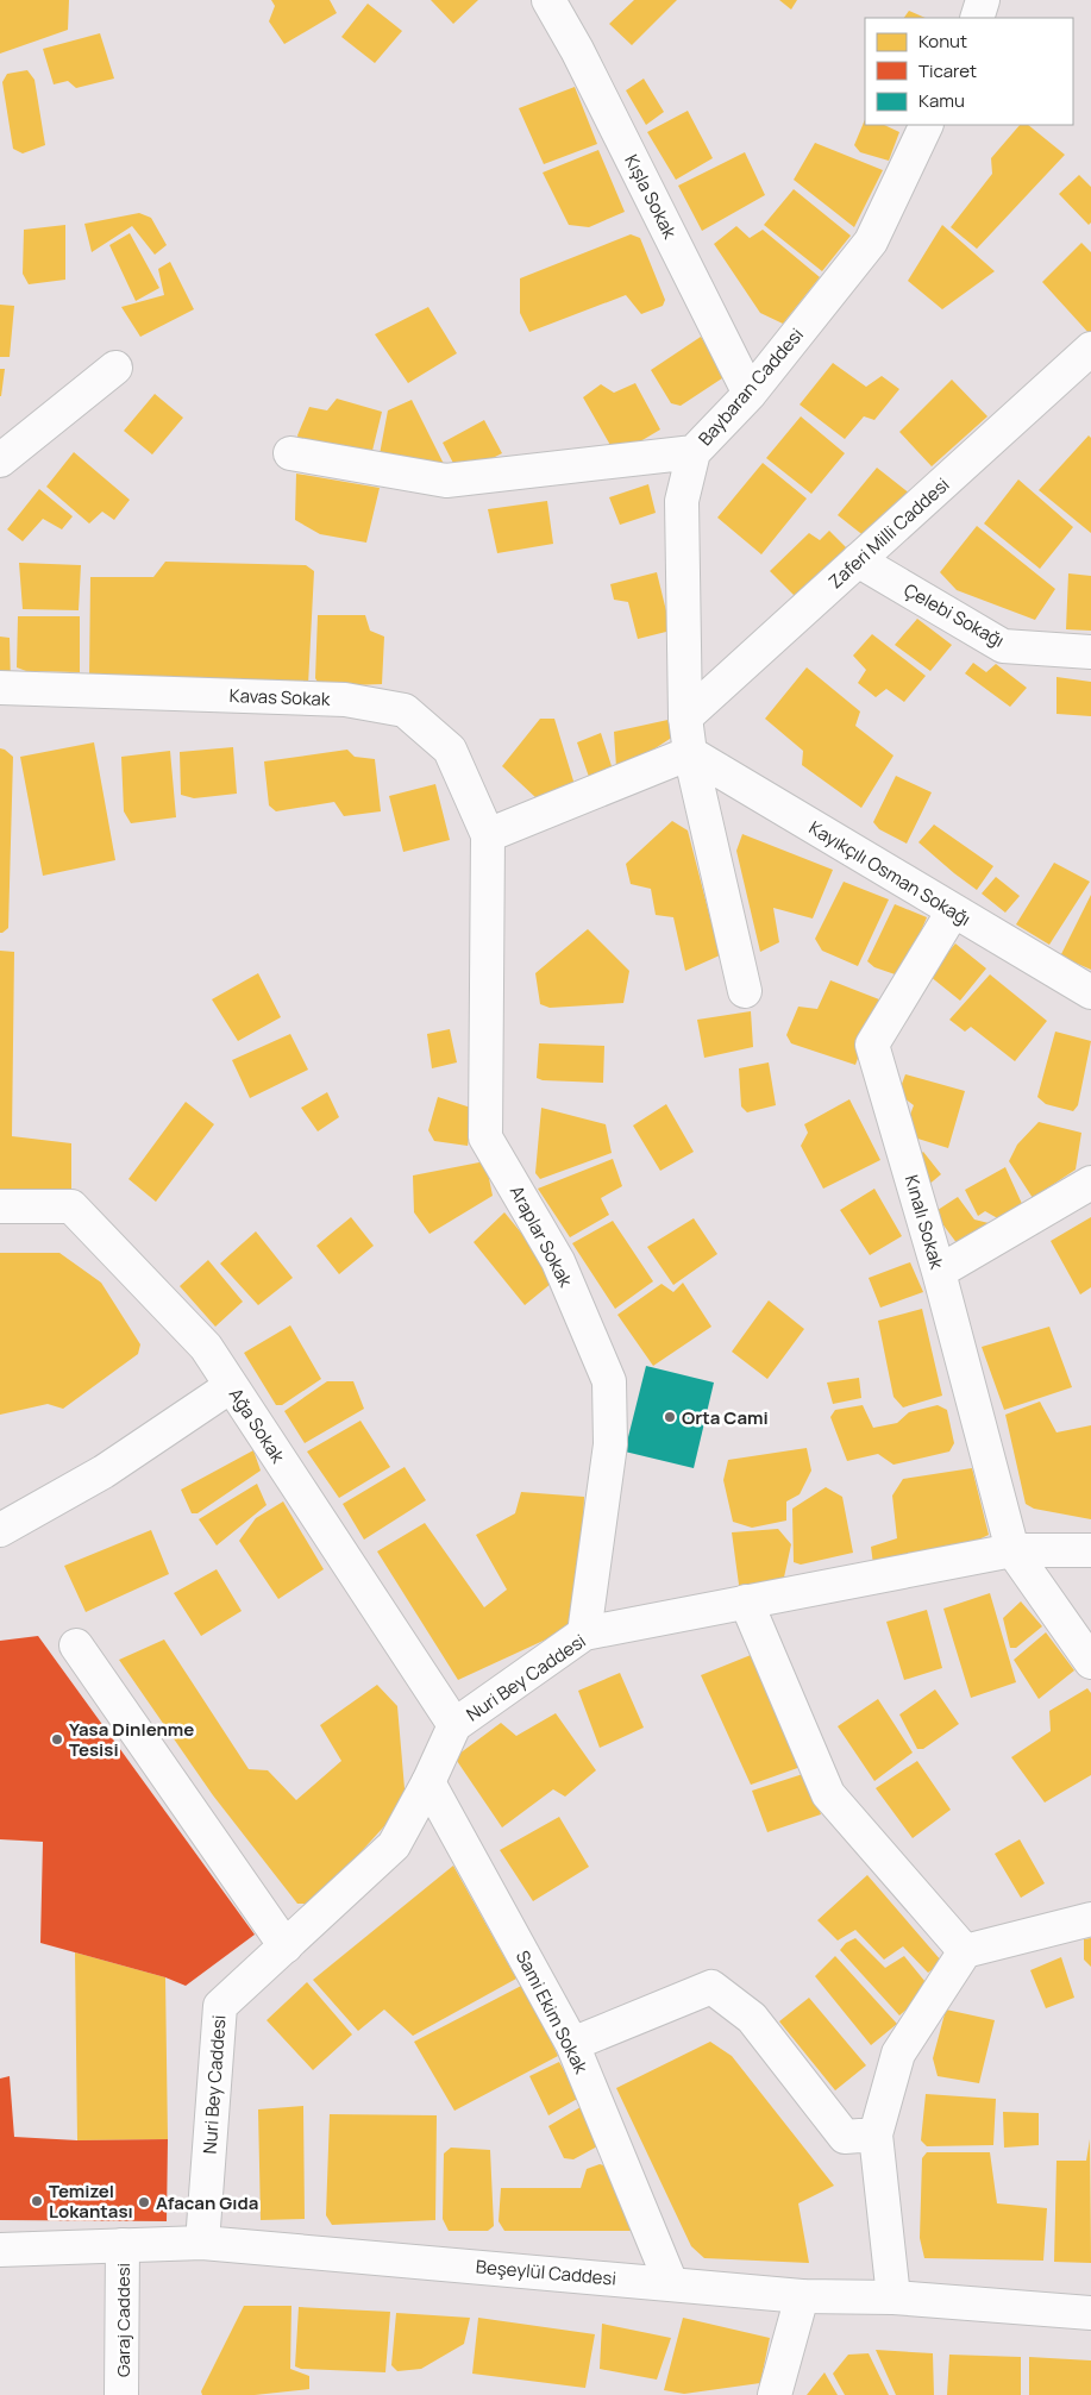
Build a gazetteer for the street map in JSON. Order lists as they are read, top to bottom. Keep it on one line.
{"streets":{"street":["Kışla Sokak","Baybaran Caddesi","Zaferi Milli Caddesi","Çelebi Sokağı","Kavas Sokak","Kayıkçılı Osman Sokağı","Kınalı Sokak","Araplar Sokak","Ağa Sokak","Nuri Bey Caddesi","Sami Ekim Sokak","Beşeylül Caddesi","Garaj Caddesi"]},"crossings":[["Kışla Sokak","Baybaran Caddesi"],["Baybaran Caddesi","Zaferi Milli Caddesi"],["Baybaran Caddesi","Kayıkçılı Osman Sokağı"],["Zaferi Milli Caddesi","Çelebi Sokağı"],["Kavas Sokak","Araplar Sokak"],["Kayıkçılı Osman Sokağı","Kınalı Sokak"],["Kınalı Sokak","Nuri Bey Caddesi"],["Araplar Sokak","Nuri Bey Caddesi"],["Ağa Sokak","Nuri Bey Caddesi"],["Nuri Bey Caddesi","Sami Ekim Sokak"],["Nuri Bey Caddesi","Beşeylül Caddesi"],["Sami Ekim Sokak","Beşeylül Caddesi"],["Beşeylül Caddesi","Garaj Caddesi"]],"places":["Orta Cami","Yasa Dinlenme Tesisi","Temizel Lokantası","Afacan Gıda"],"legend":["Konut","Ticaret","Kamu"]}
